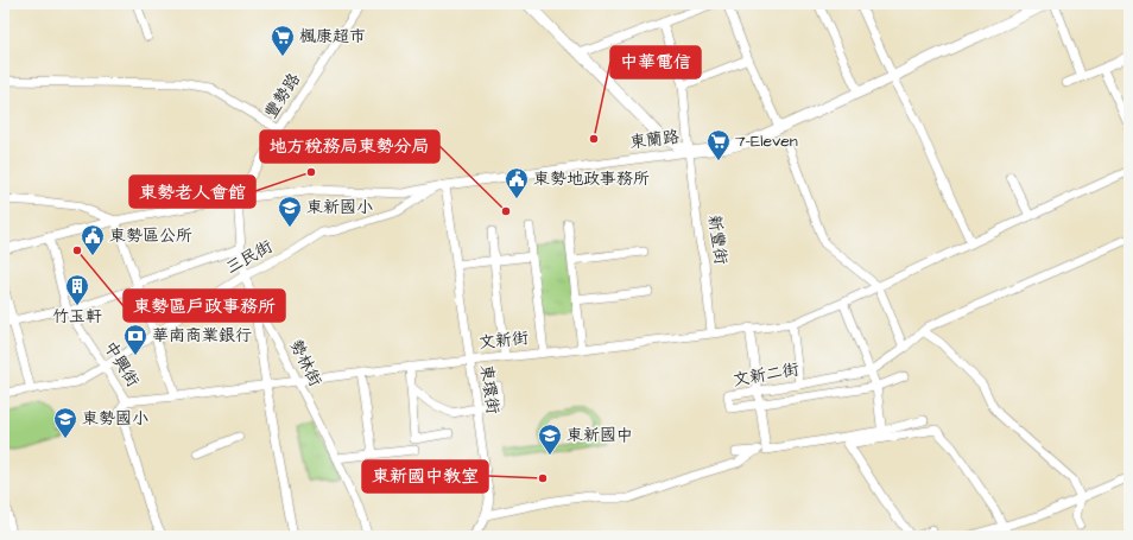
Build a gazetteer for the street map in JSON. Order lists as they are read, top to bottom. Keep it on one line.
{"streets":{"main road":["東蘭路"],"street":["豐勢路","新豐街","三民街","文新街","勢林街","中興街","文新二街","東環街"]},"crossings":[["豐勢路","東蘭路"],["豐勢路","勢林街"],["東蘭路","新豐街"],["東蘭路","三民街"],["東蘭路","勢林街"],["東蘭路","東環街"],["新豐街","文新街"],["三民街","勢林街"],["三民街","中興街"],["三民街","東環街"],["文新街","勢林街"],["文新街","中興街"],["文新街","東環街"]],"places":{"supermarket":["楓康超市","7-Eleven"],"other":["中華電信","東勢老人會館","地方稅務局東勢分局","東勢區戶政事務所","東新國中教室"],"public building":["東勢地政事務所","東勢區公所"],"school or university":["東新國小","東勢國小","東新國中"],"building":["竹玉軒"],"bank":["華南商業銀行"]}}
